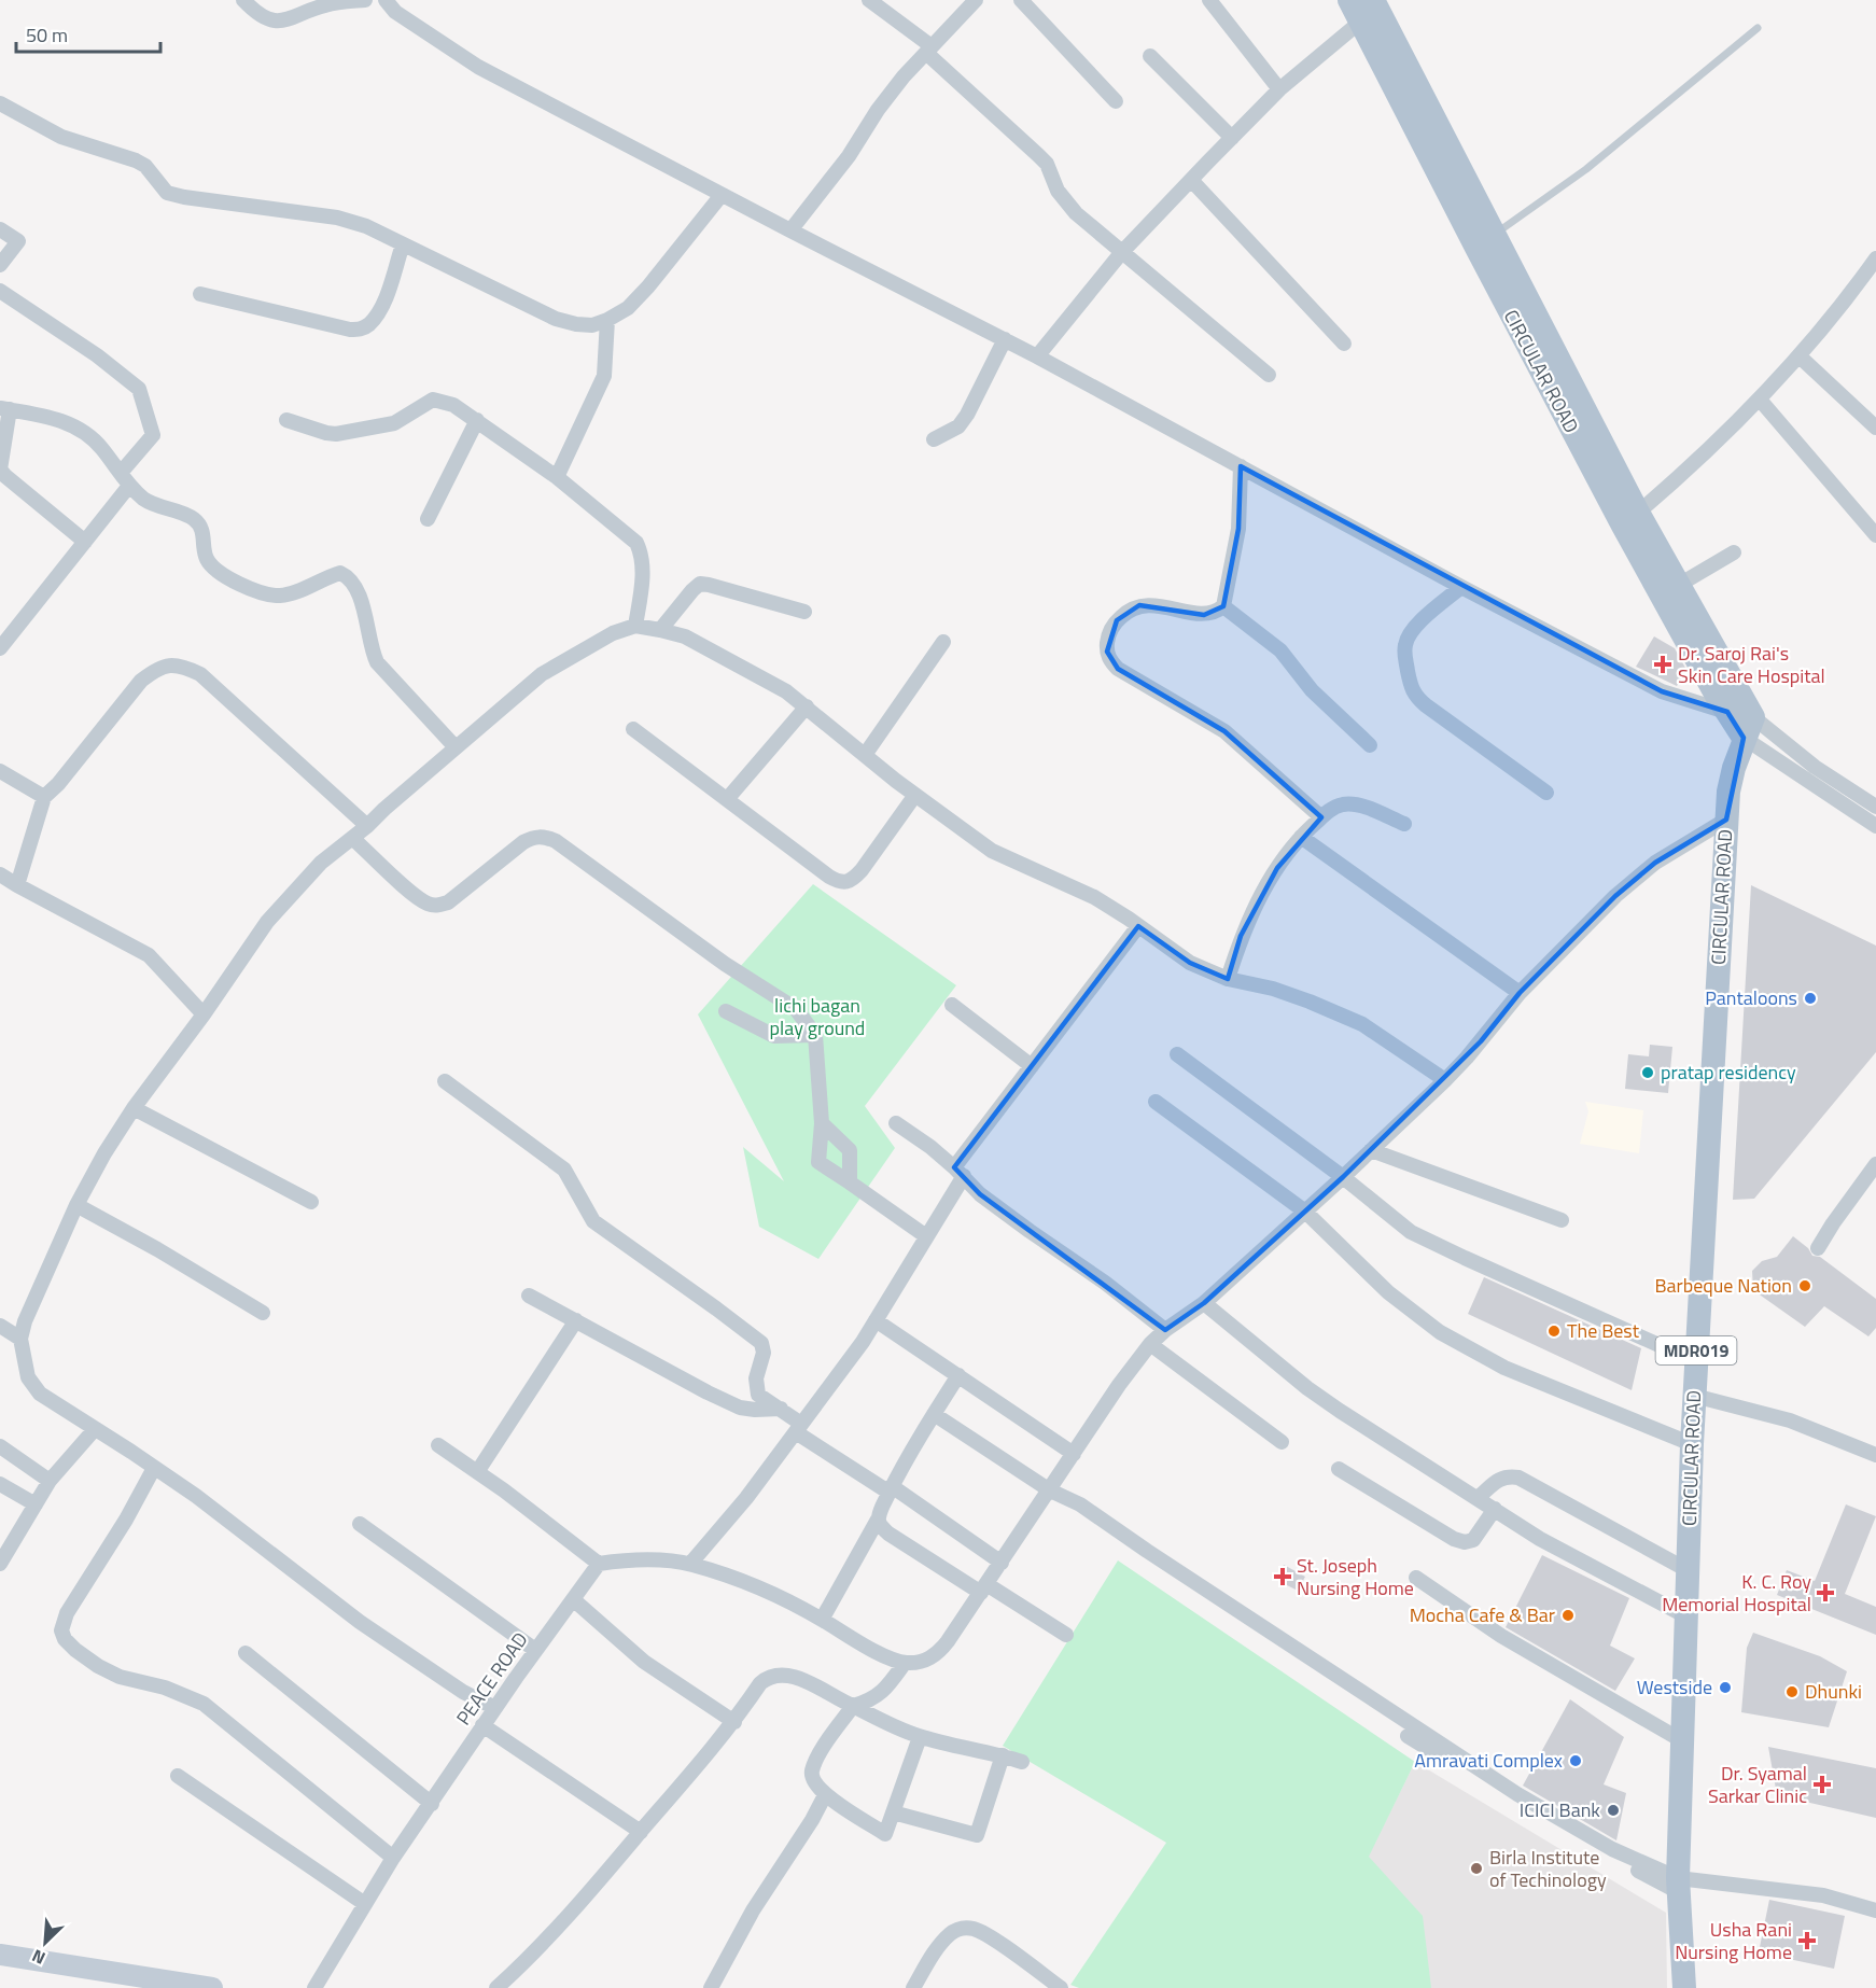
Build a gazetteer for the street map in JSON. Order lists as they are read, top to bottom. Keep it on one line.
{"streets":{"main road":["CIRCULAR ROAD","MDR019"],"street":["PEACE ROAD"]},"parks":["lichi bagan play ground"],"places":{"health":["Dr. Saroj Rai's Skin Care Hospital","St. Joseph Nursing Home","K. C. Roy Memorial Hospital","Dr. Syamal Sarkar Clinic","Usha Rani Nursing Home"],"other":["Pantaloons","pratap residency","Barbeque Nation","The Best","Mocha Cafe & Bar","Westside","Dhunki","Amravati Complex","ICICI Bank","Birla Institute of Techinology"]},"scale_bar":"50 m","north":"bottom left"}
